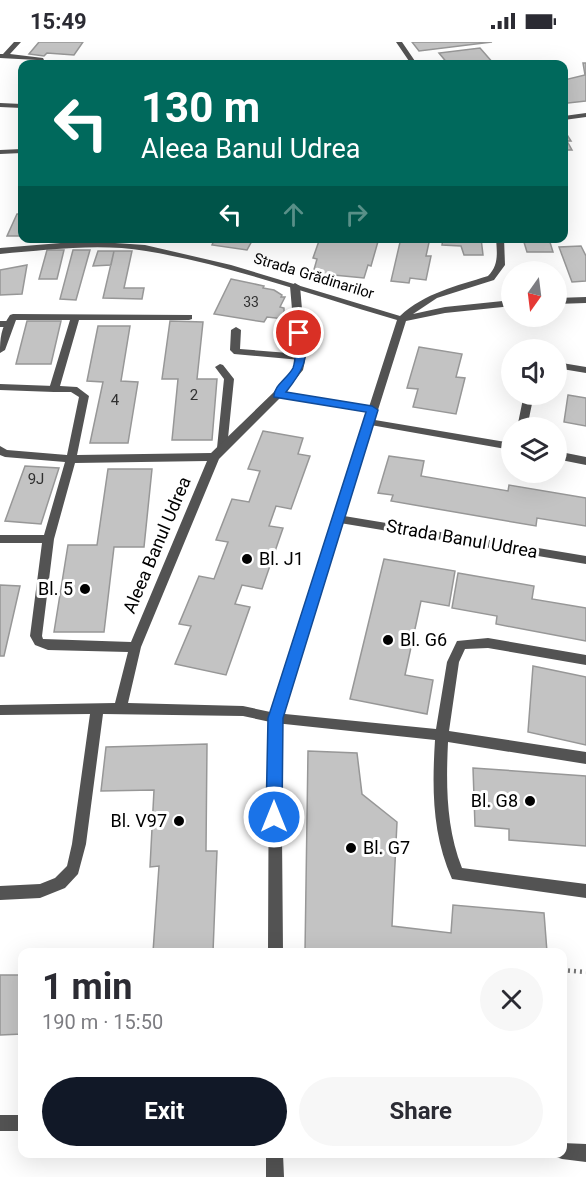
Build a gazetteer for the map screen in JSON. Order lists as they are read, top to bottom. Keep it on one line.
{"streets":{"street":["Strada Grădinarilor","Strada Banul Udrea","Aleea Banul Udrea"]},"places":["Bl. J1","Bl. 5","Bl. G6","Bl. G8","Bl. V97","Bl. G7"],"house_numbers":["33","2","4","9J"],"north":"bottom","page":{"status":"15:49","turn":["130 m","Aleea Banul Udrea"],"heading":["1 min","190 m · 15:50"],"buttons":["Exit","Share"]}}
